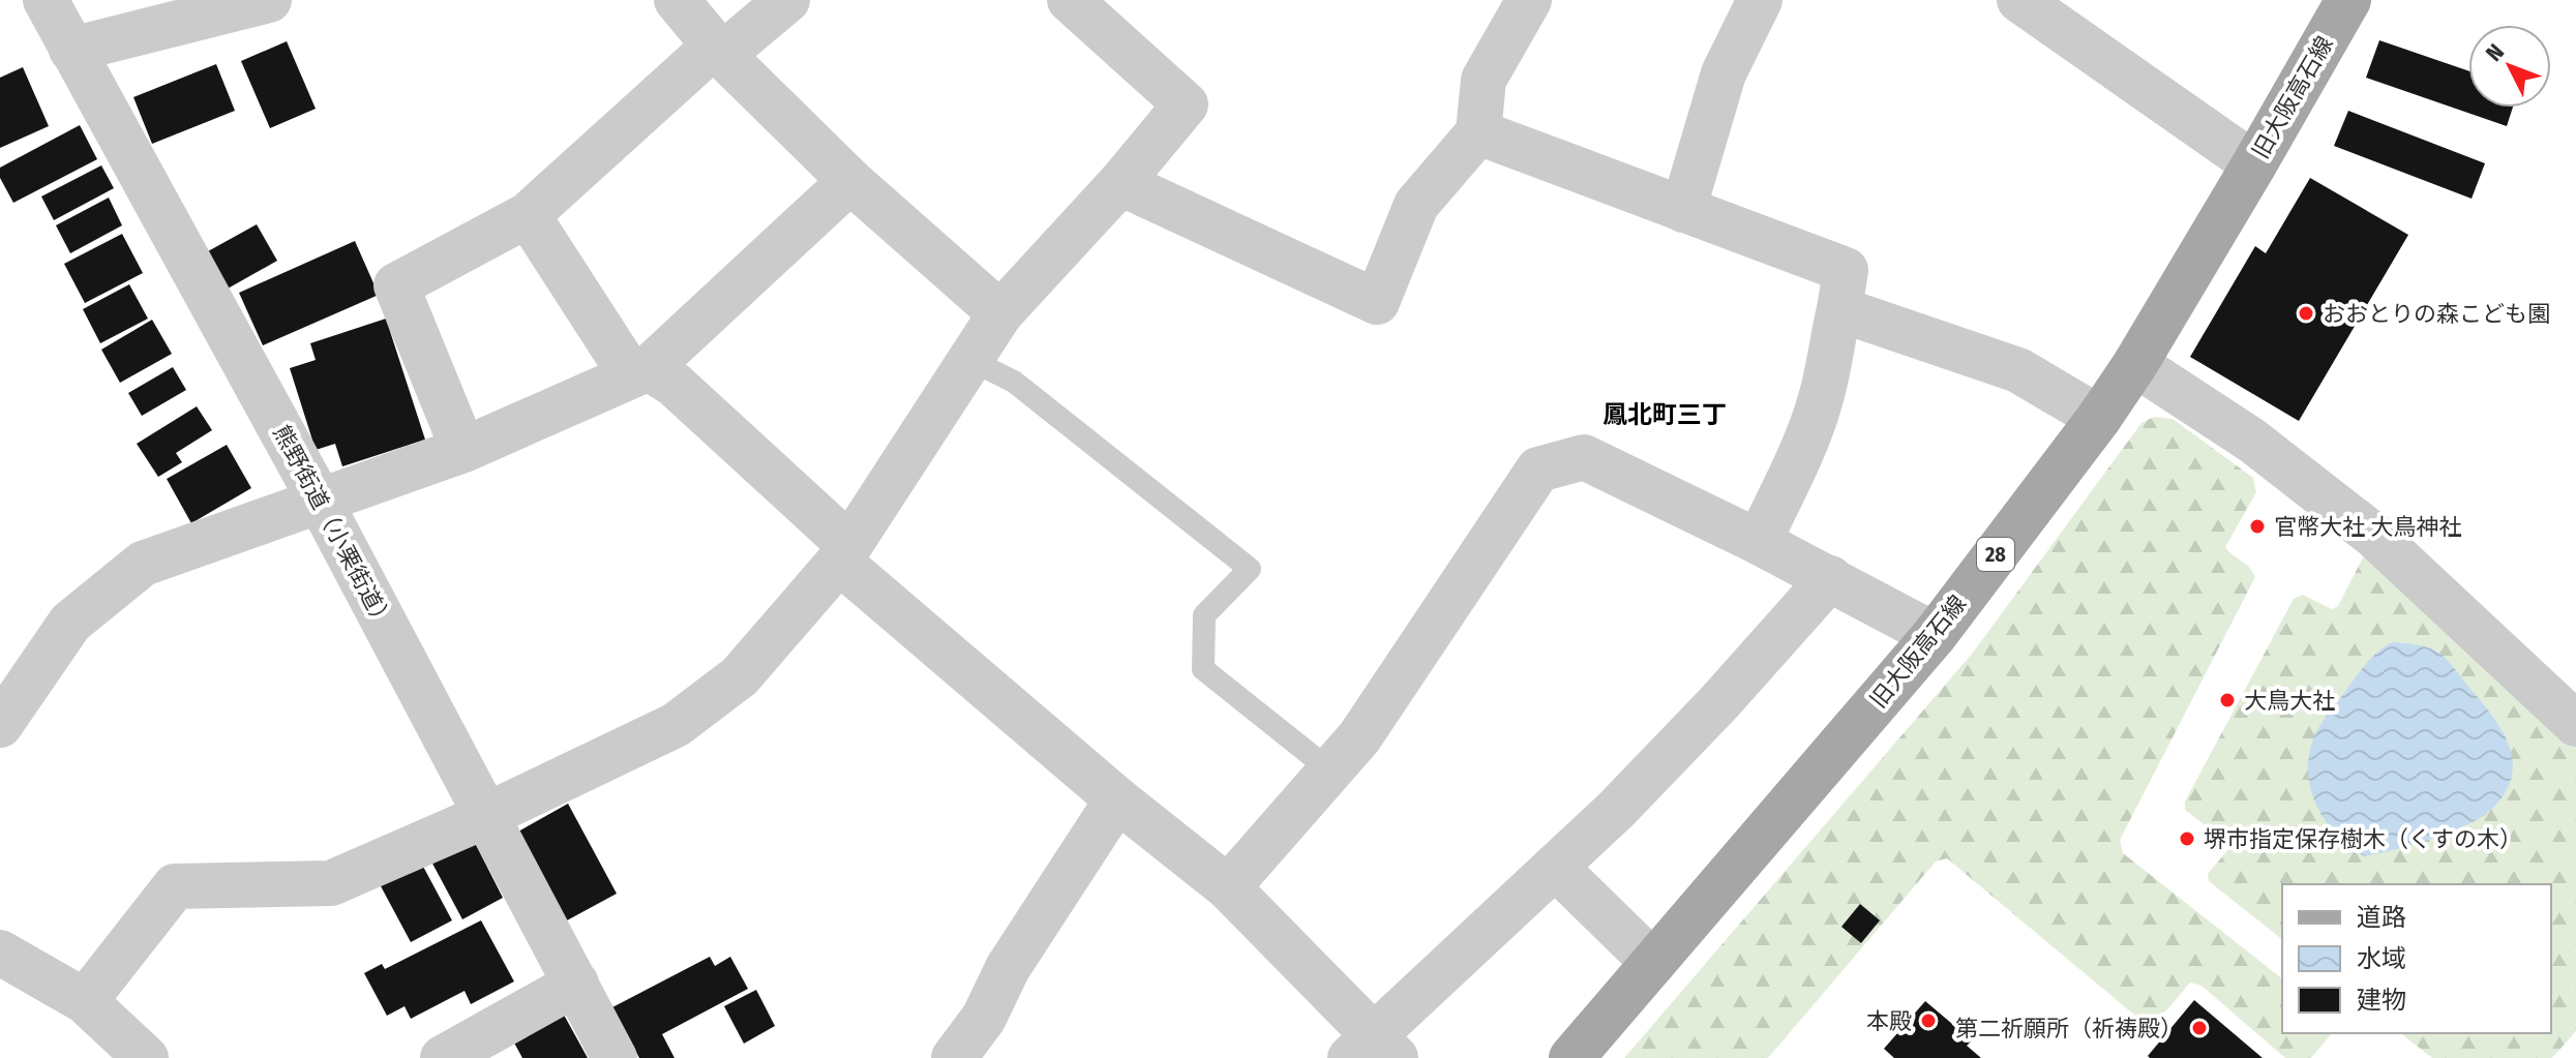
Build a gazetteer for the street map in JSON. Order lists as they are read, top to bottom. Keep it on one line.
{"streets":{"main road":["旧大阪高石線","28"],"street":["熊野街道（小栗街道）"]},"districts":["鳳北町三丁"],"places":["おおとりの森こども園","官幣大社 大鳥神社","大鳥大社","堺市指定保存樹木（くすの木）","本殿","第二祈願所（祈祷殿）"],"legend":["道路","水域","建物"],"north":"top left"}
